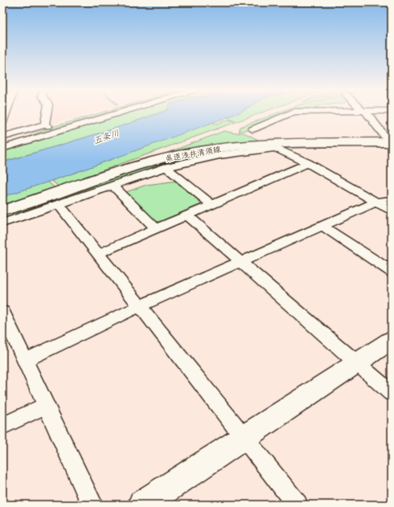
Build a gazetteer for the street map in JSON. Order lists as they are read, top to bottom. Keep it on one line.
{"streets":{"main road":["県道浅井清須線"]},"water":["五条川"]}
